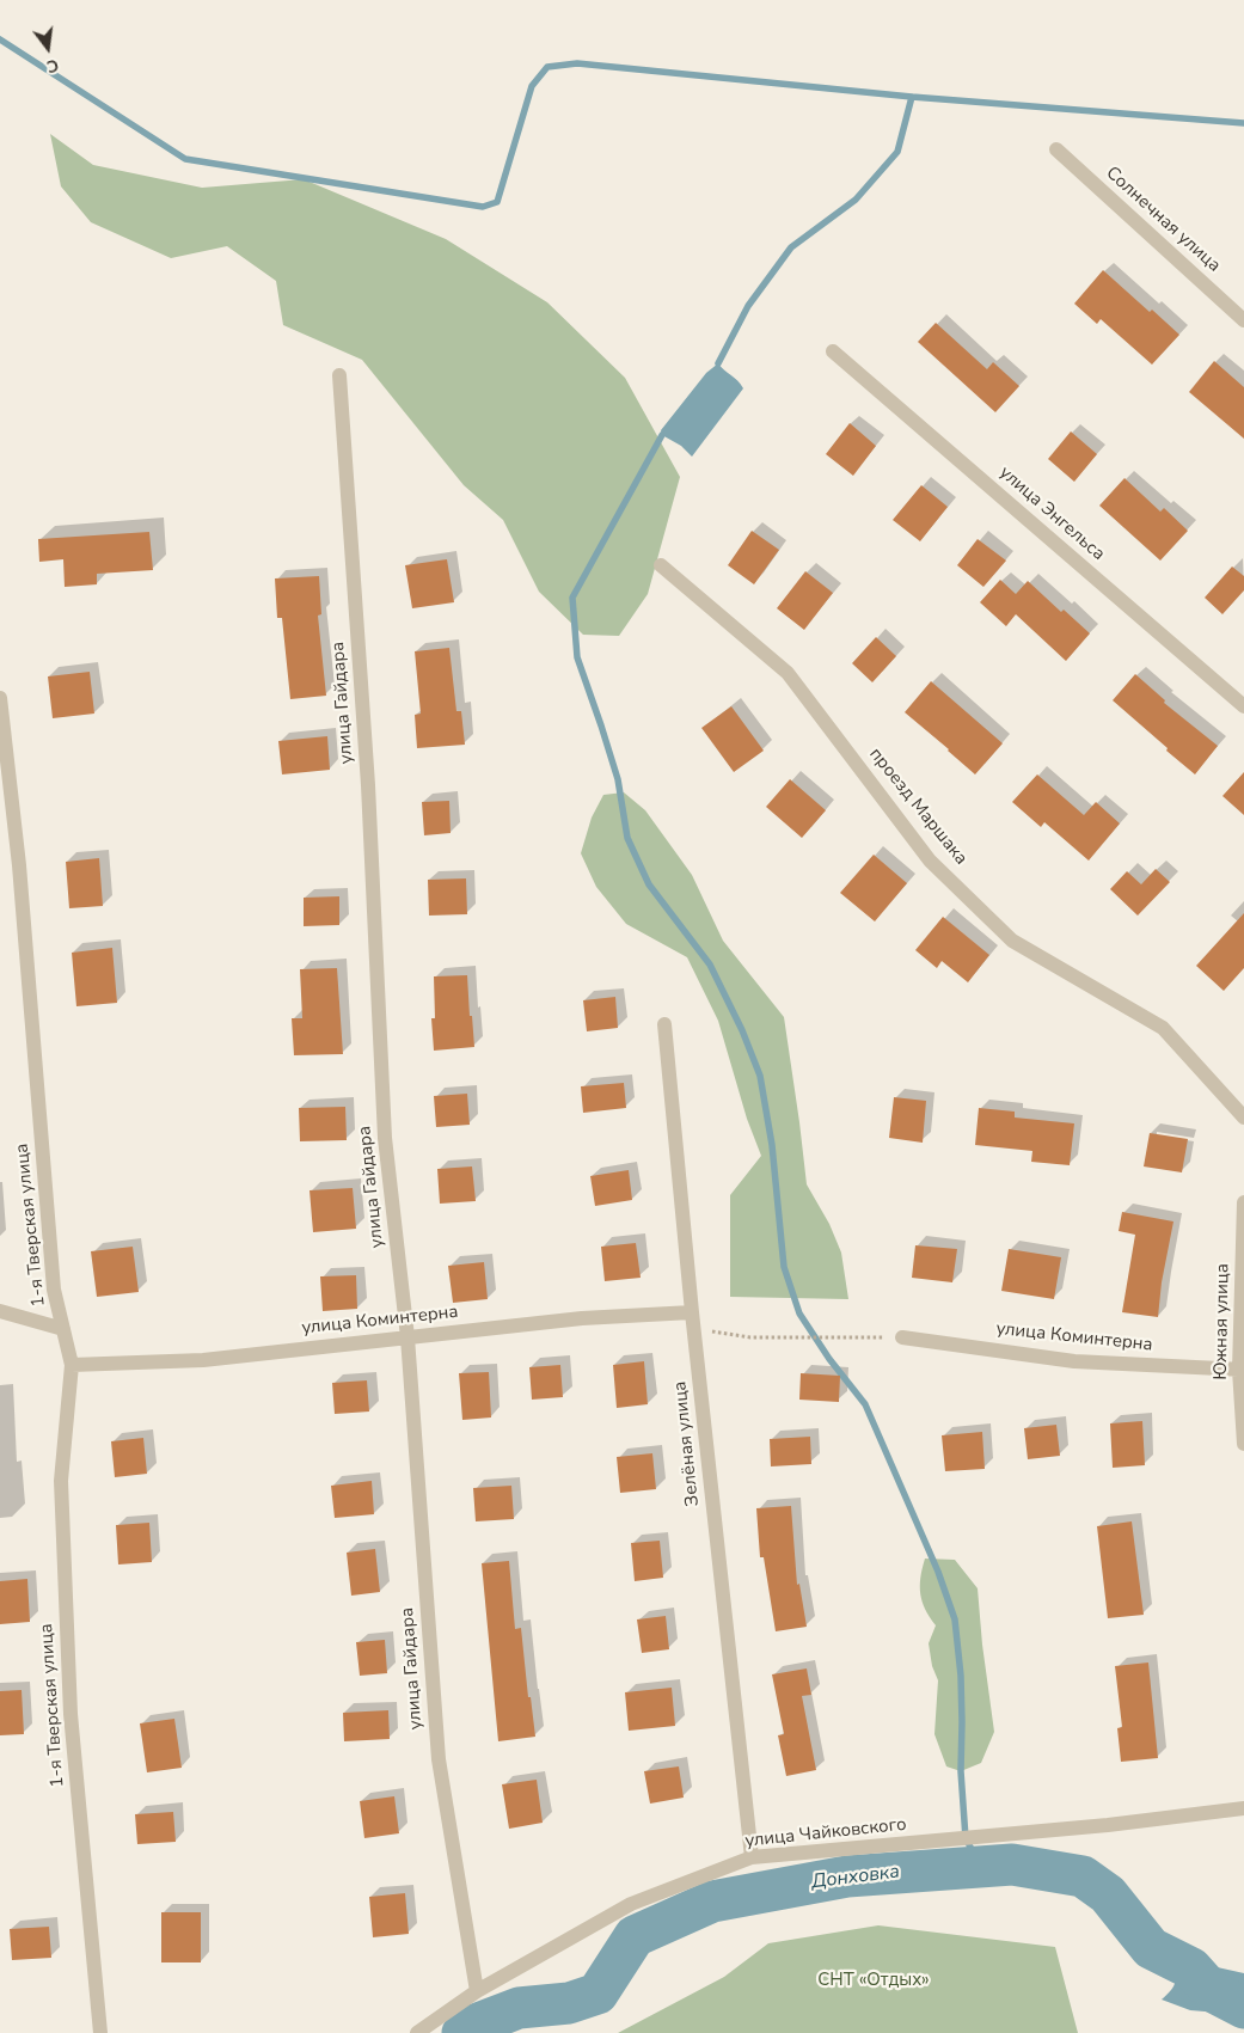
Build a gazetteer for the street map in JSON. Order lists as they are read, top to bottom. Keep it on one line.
{"streets":{"street":["Солнечная улица","улица Энгельса","улица Гайдара","проезд Маршака","1-я Тверская улица","улица Коминтерна","Южная улица","Зелёная улица","улица Чайковского"]},"crossings":[["улица Гайдара","улица Коминтерна"],["улица Гайдара","улица Чайковского"],["1-я Тверская улица","улица Коминтерна"],["улица Коминтерна","Южная улица"],["улица Коминтерна","Зелёная улица"],["Зелёная улица","улица Чайковского"]],"water":["Донховка"],"parks":["СНТ «Отдых»"],"north":"bottom"}
